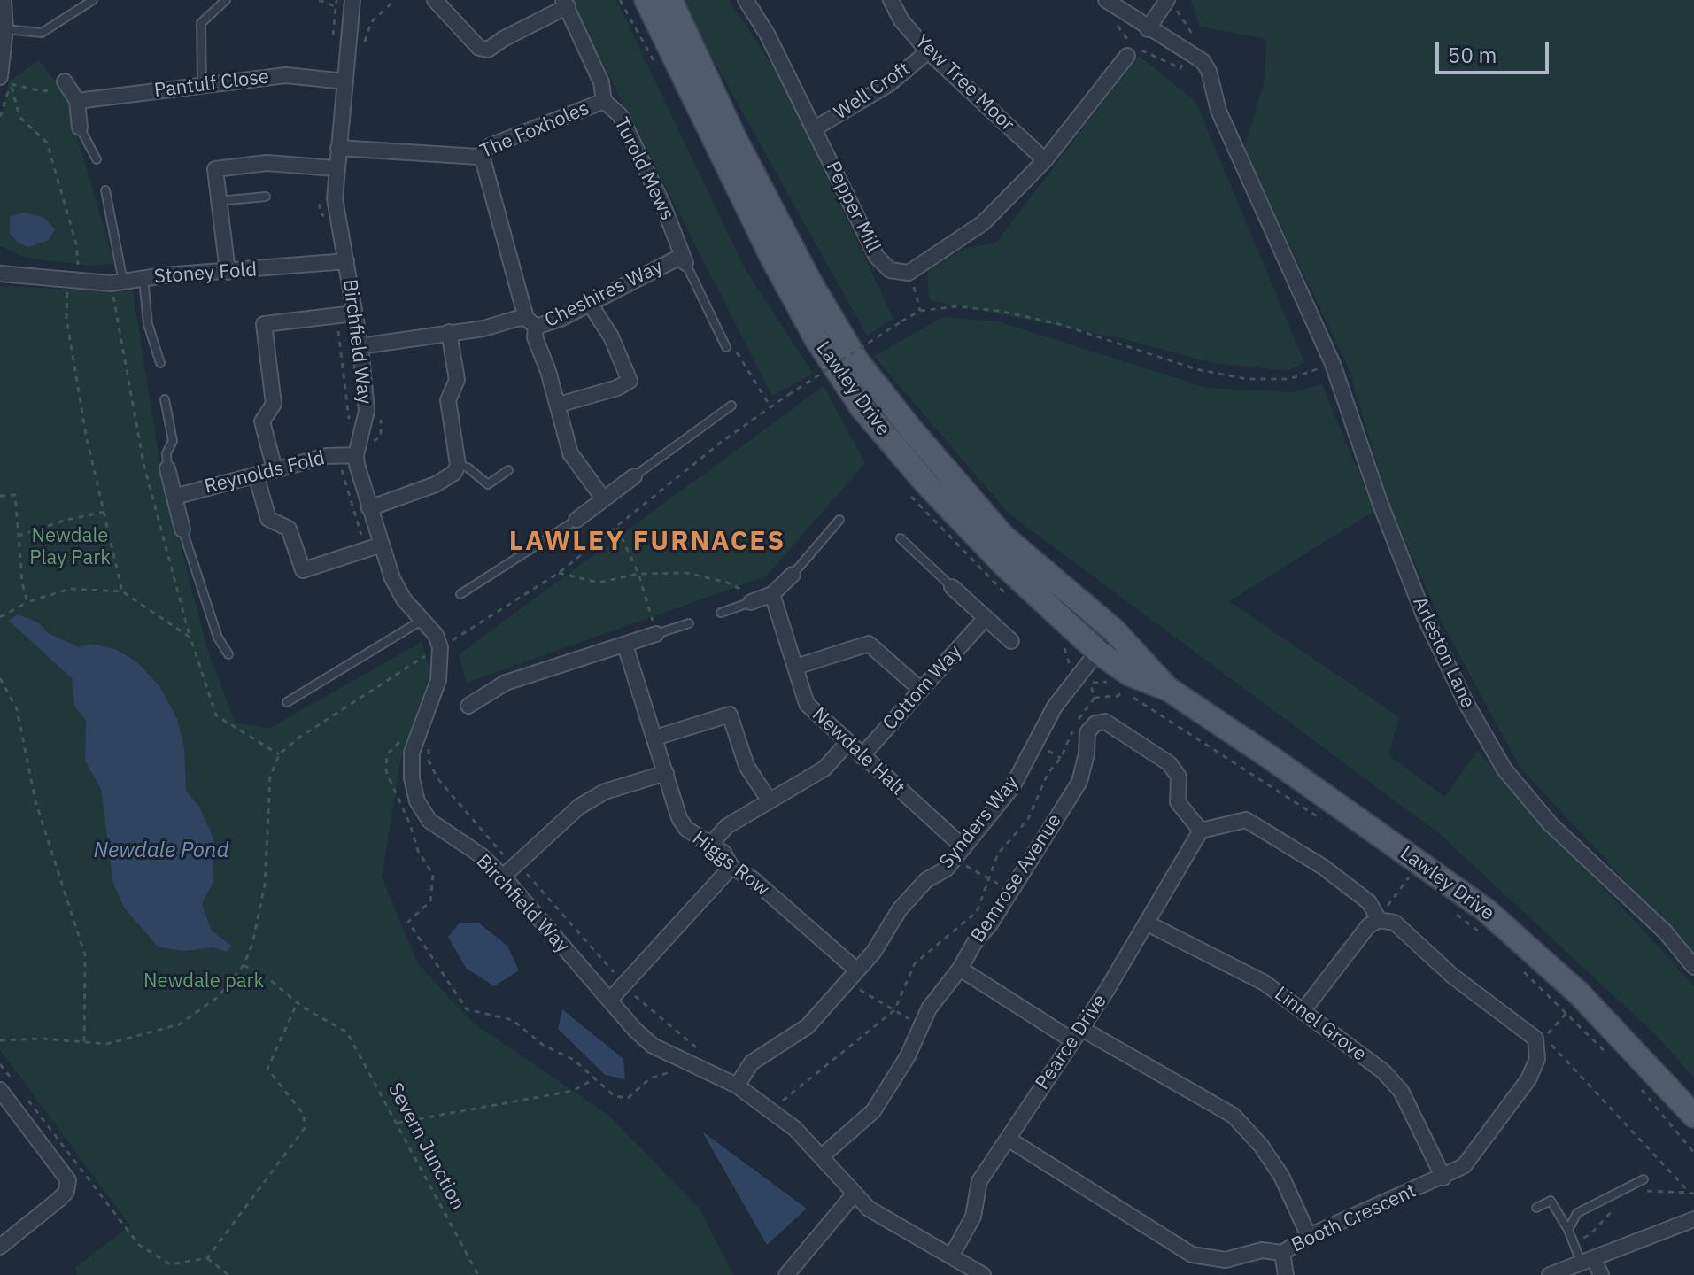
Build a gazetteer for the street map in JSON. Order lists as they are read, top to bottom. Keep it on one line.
{"streets":{"main road":["Lawley Drive"],"street":["Yew Tree Moor","Pantulf Close","Well Croft","The Foxholes","Turold Mews","Pepper Mill","Stoney Fold","Cheshires Way","Birchfield Way","Reynolds Fold","Arleston Lane","Cottom Way","Newdale Halt","Synders Way","Higgs Row","Bemrose Avenue","Linnel Grove","Pearce Drive","Booth Crescent"],"path":["Severn Junction"]},"crossings":[["Yew Tree Moor","Well Croft"],["Pantulf Close","Birchfield Way"],["Well Croft","Pepper Mill"],["The Foxholes","Turold Mews"],["The Foxholes","Birchfield Way"],["Turold Mews","Cheshires Way"],["Stoney Fold","Birchfield Way"],["Cheshires Way","Birchfield Way"],["Birchfield Way","Reynolds Fold"],["Birchfield Way","Synders Way"],["Birchfield Way","Bemrose Avenue"],["Birchfield Way","Pearce Drive"],["Lawley Drive","Synders Way"],["Cottom Way","Newdale Halt"],["Newdale Halt","Synders Way"],["Synders Way","Higgs Row"],["Bemrose Avenue","Pearce Drive"],["Linnel Grove","Pearce Drive"],["Linnel Grove","Booth Crescent"],["Pearce Drive","Booth Crescent"]],"districts":["LAWLEY FURNACES"],"water":["Newdale Pond"],"parks":["Newdale Play Park","Newdale park"],"scale_bar":"50 m"}
